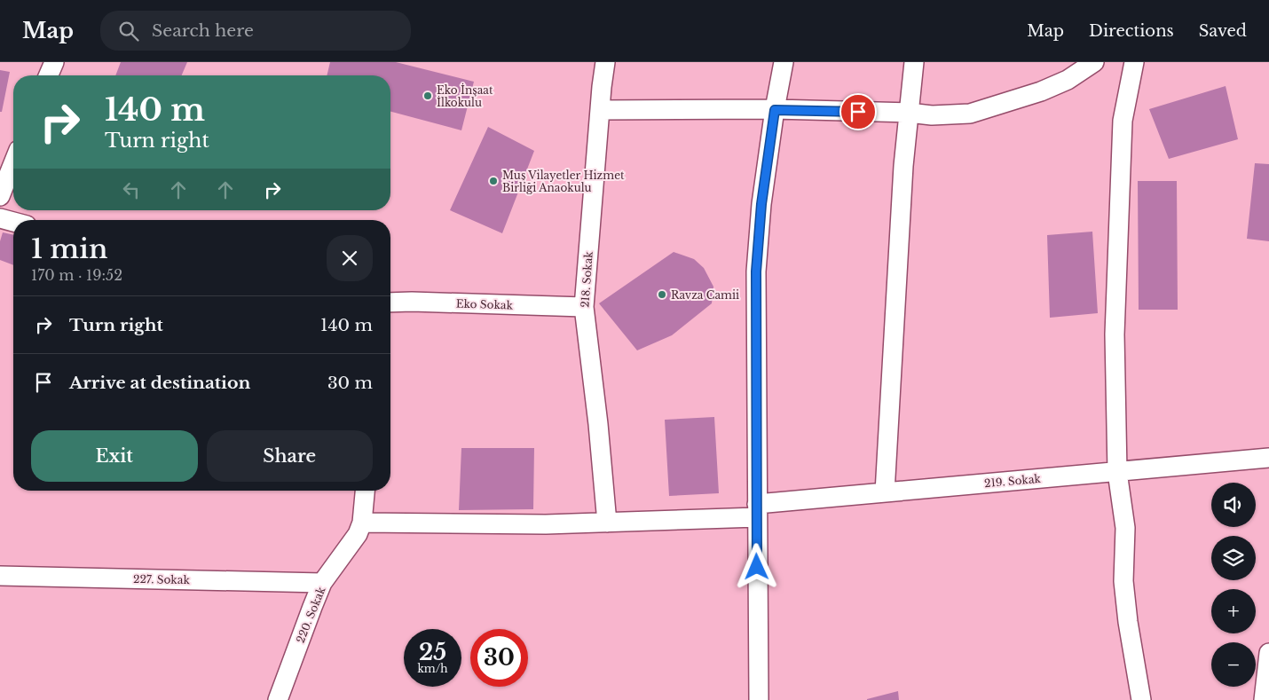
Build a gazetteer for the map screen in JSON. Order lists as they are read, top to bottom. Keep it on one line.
{"streets":{"street":["218. Sokak","Eko Sokak","219. Sokak","227. Sokak","220. Sokak"]},"crossings":[["218. Sokak","Eko Sokak"],["218. Sokak","219. Sokak"],["219. Sokak","220. Sokak"],["227. Sokak","220. Sokak"]],"places":["Eko İnşaat İlkokulu","Muş Vilayetler Hizmet Birliği Anaokulu","Ravza Camii"],"page":{"header":"Map","search":"Search here","nav":["Map","Directions","Saved"],"turn":["140 m","Turn right"],"heading":["1 min","170 m · 19:52"],"list":[{"name":"Turn right","value":"140 m"},{"name":"Arrive at destination","value":"30 m"}],"buttons":["Exit","Share"],"map_buttons":["+","−"],"speed":"25 km/h","limit":"30"}}
